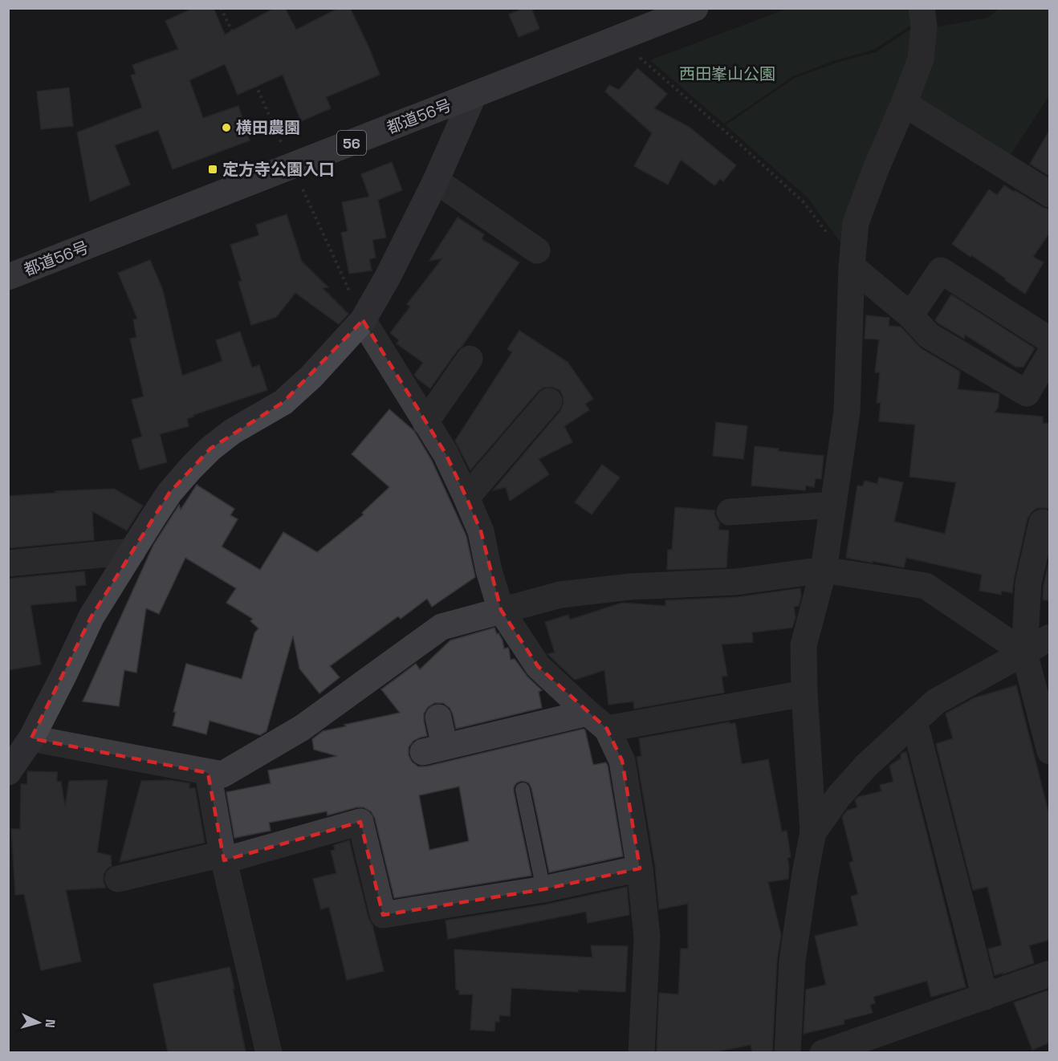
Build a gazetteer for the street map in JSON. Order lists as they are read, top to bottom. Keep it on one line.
{"streets":{"main road":["都道56号","56"]},"parks":["西田峯山公園"],"places":{"other":["横田農園"],"transit":["定方寺公園入口"]},"north":"right"}
